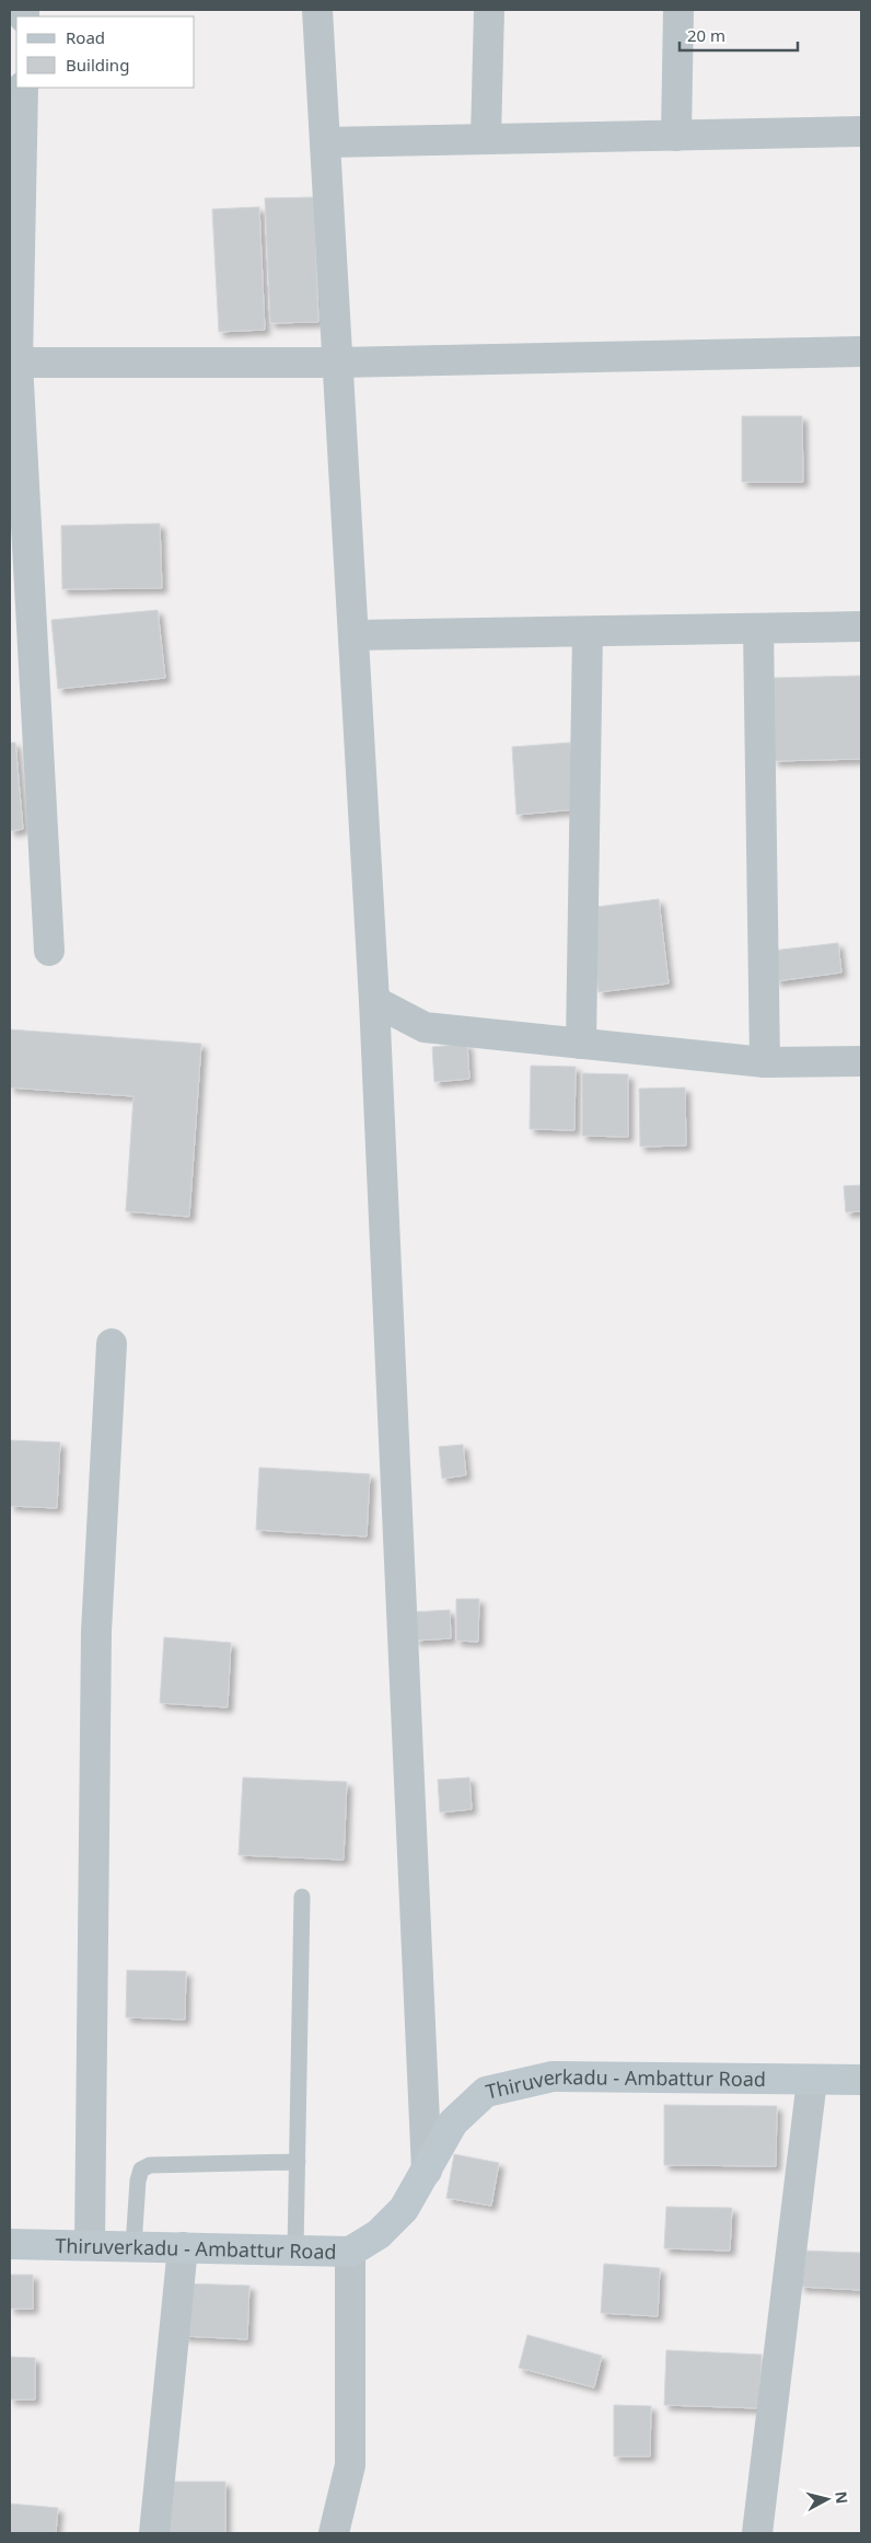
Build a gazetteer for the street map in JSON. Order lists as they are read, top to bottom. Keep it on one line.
{"streets":{"main road":["Thiruverkadu - Ambattur Road"]},"legend":["Road","Building"],"scale_bar":"20 m","north":"right"}
